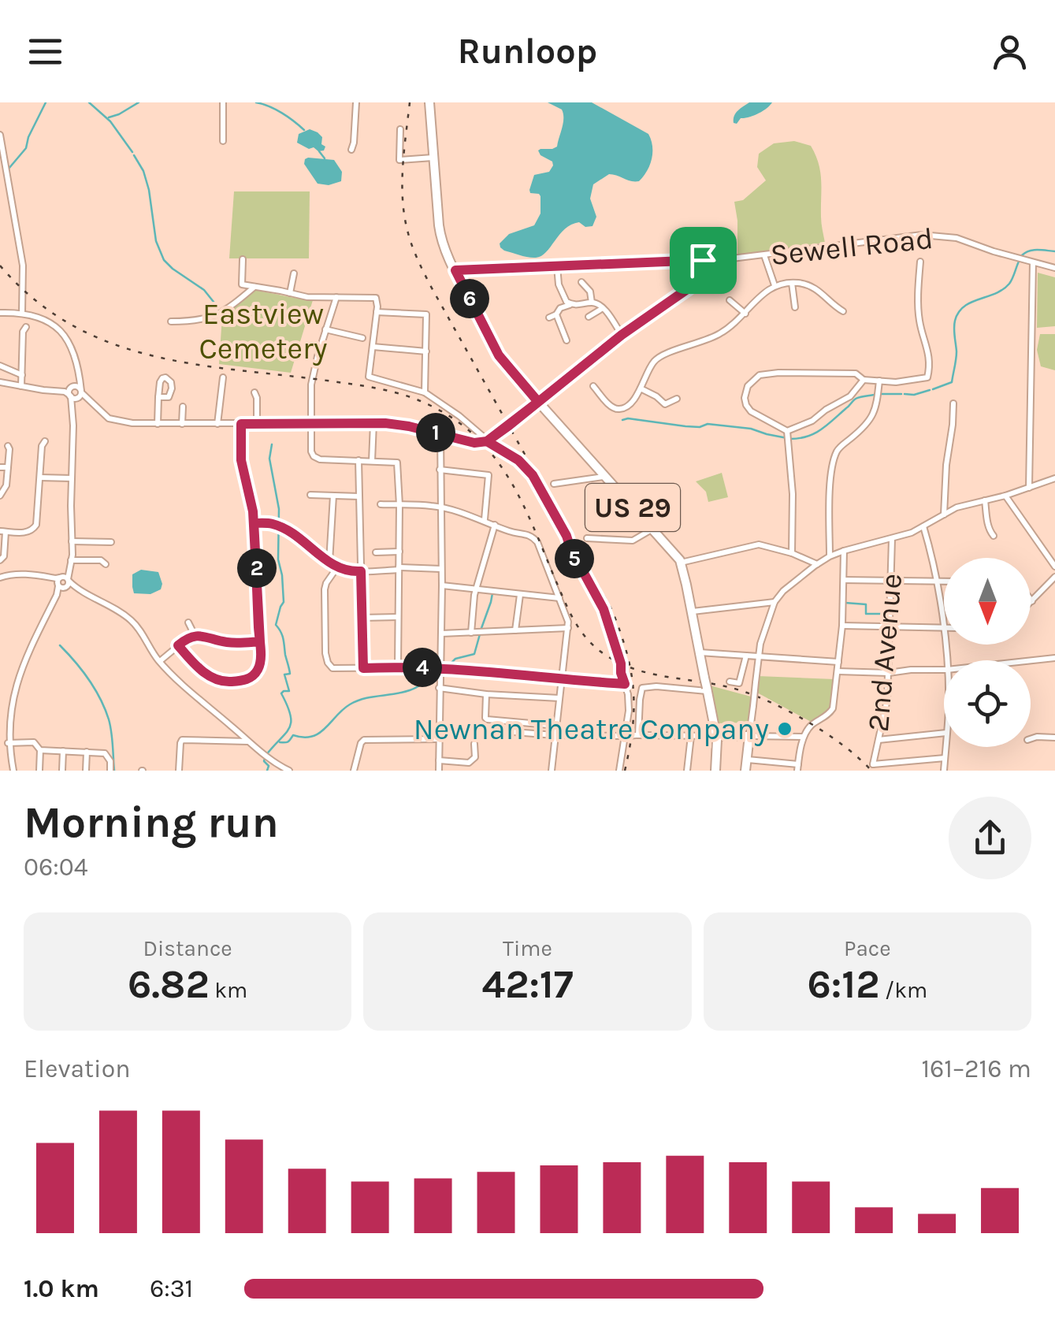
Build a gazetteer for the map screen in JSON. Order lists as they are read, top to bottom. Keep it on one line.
{"streets":{"main road":["US 29"],"street":["Sewell Road","2nd Avenue"]},"crossings":[["Sewell Road","US 29"]],"parks":["Eastview Cemetery"],"places":["Newnan Theatre Company"],"north":"bottom","page":{"header":"Runloop","pins":["6","1","5","2","4"],"heading":["Morning run","06:04"],"stats":[["Distance","6.82 km"],["Time","42:17"],["Pace","6:12 /km"]],"chart":["Elevation","161–216 m"],"list":[{"name":"1.0 km","note":"6:31"}]}}
